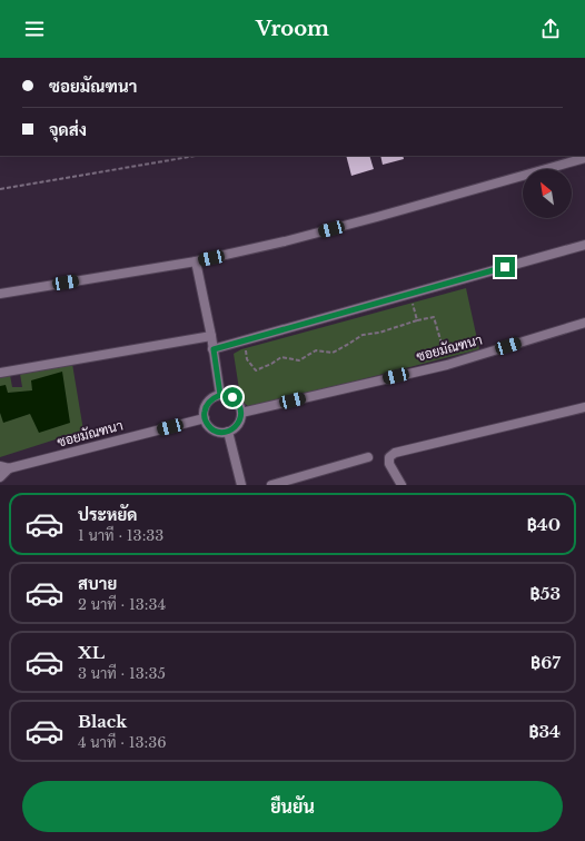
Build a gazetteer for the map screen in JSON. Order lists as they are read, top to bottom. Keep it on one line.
{"streets":{"street":["ซอยมัณฑนา"]},"north":"top left","page":{"header":"Vroom","banner":["ซอยมัณฑนา","จุดส่ง"],"list":[{"name":"ประหยัด","note":"1 นาที · 13:33","value":"฿40"},{"name":"สบาย","note":"2 นาที · 13:34","value":"฿53"},{"name":"XL","note":"3 นาที · 13:35","value":"฿67"},{"name":"Black","note":"4 นาที · 13:36","value":"฿34"}],"buttons":"ยืนยัน"}}
